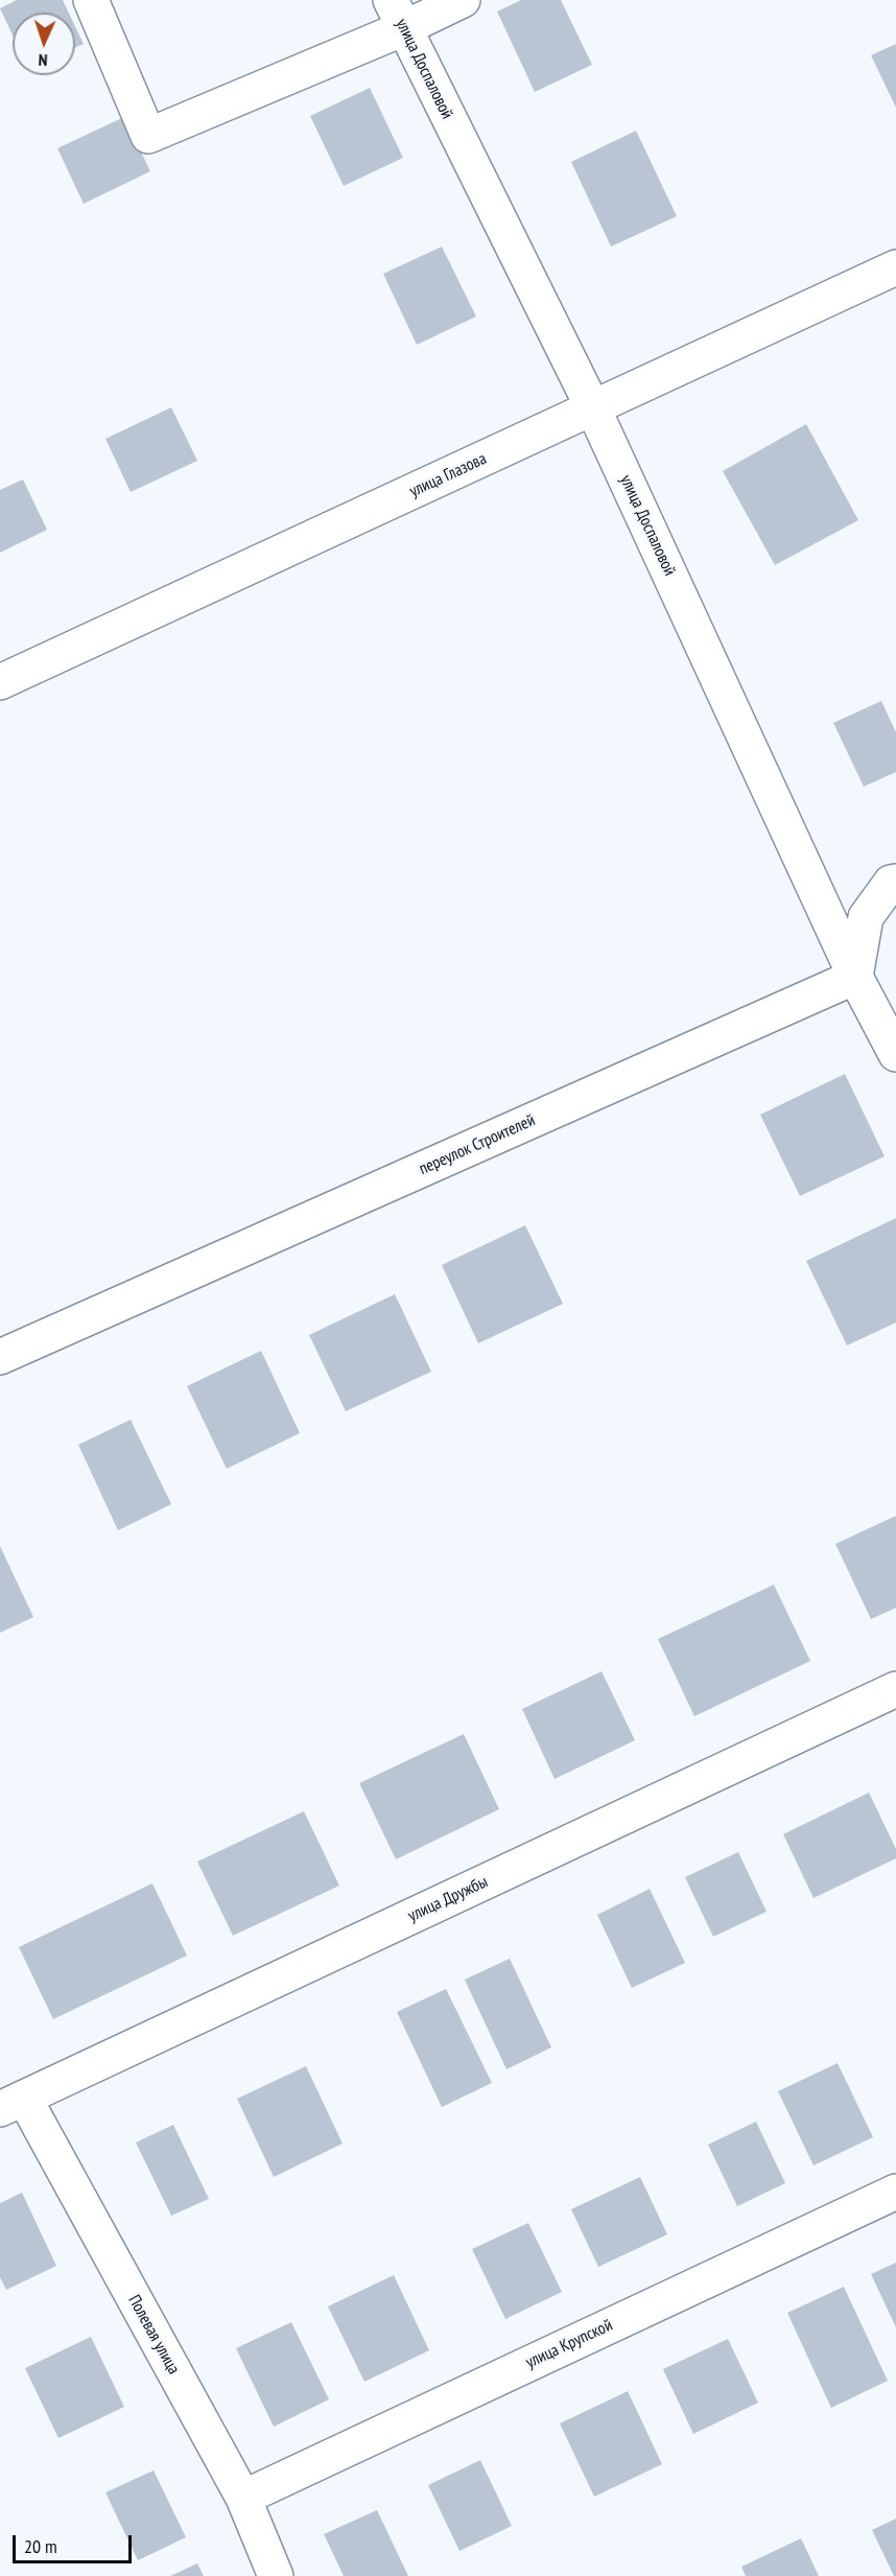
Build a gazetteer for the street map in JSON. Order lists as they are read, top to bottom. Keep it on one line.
{"streets":{"street":["улица Доспаловой","улица Глазова","переулок Строителей","улица Дружбы","Полевая улица","улица Крупской"]},"crossings":[["улица Доспаловой","улица Глазова"],["улица Доспаловой","переулок Строителей"],["улица Дружбы","Полевая улица"],["Полевая улица","улица Крупской"]],"scale_bar":"20 m","north":"bottom"}
